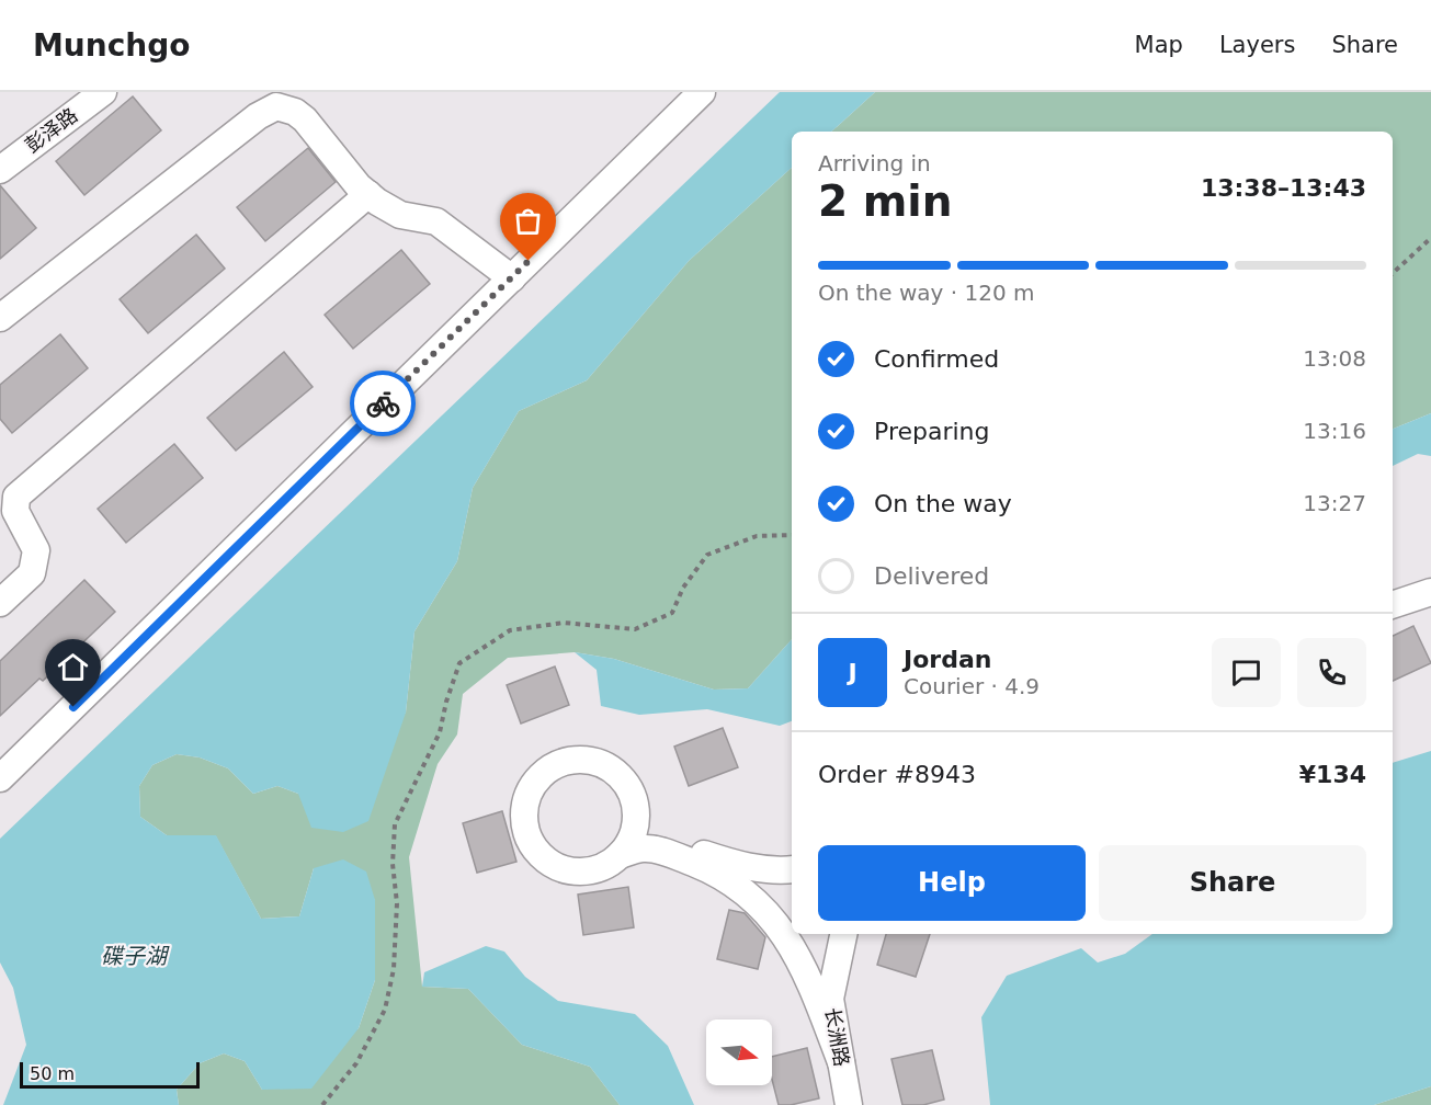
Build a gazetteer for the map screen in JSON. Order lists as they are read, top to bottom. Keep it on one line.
{"streets":{"street":["彭泽路","长洲路"]},"water":["碟子湖"],"scale_bar":"50 m","north":"right","page":{"header":"Munchgo","nav":["Map","Layers","Share"],"heading":["2 min","Arriving in","13:38–13:43"],"panel":["Jordan","Courier · 4.9","Order #8943","¥134"],"bar":"On the way · 120 m","list":[["Confirmed","13:08"],["Preparing","13:16"],["On the way","13:27"],"Delivered"],"round":"J","buttons":["Help","Share"],"scale":"50 m"}}
